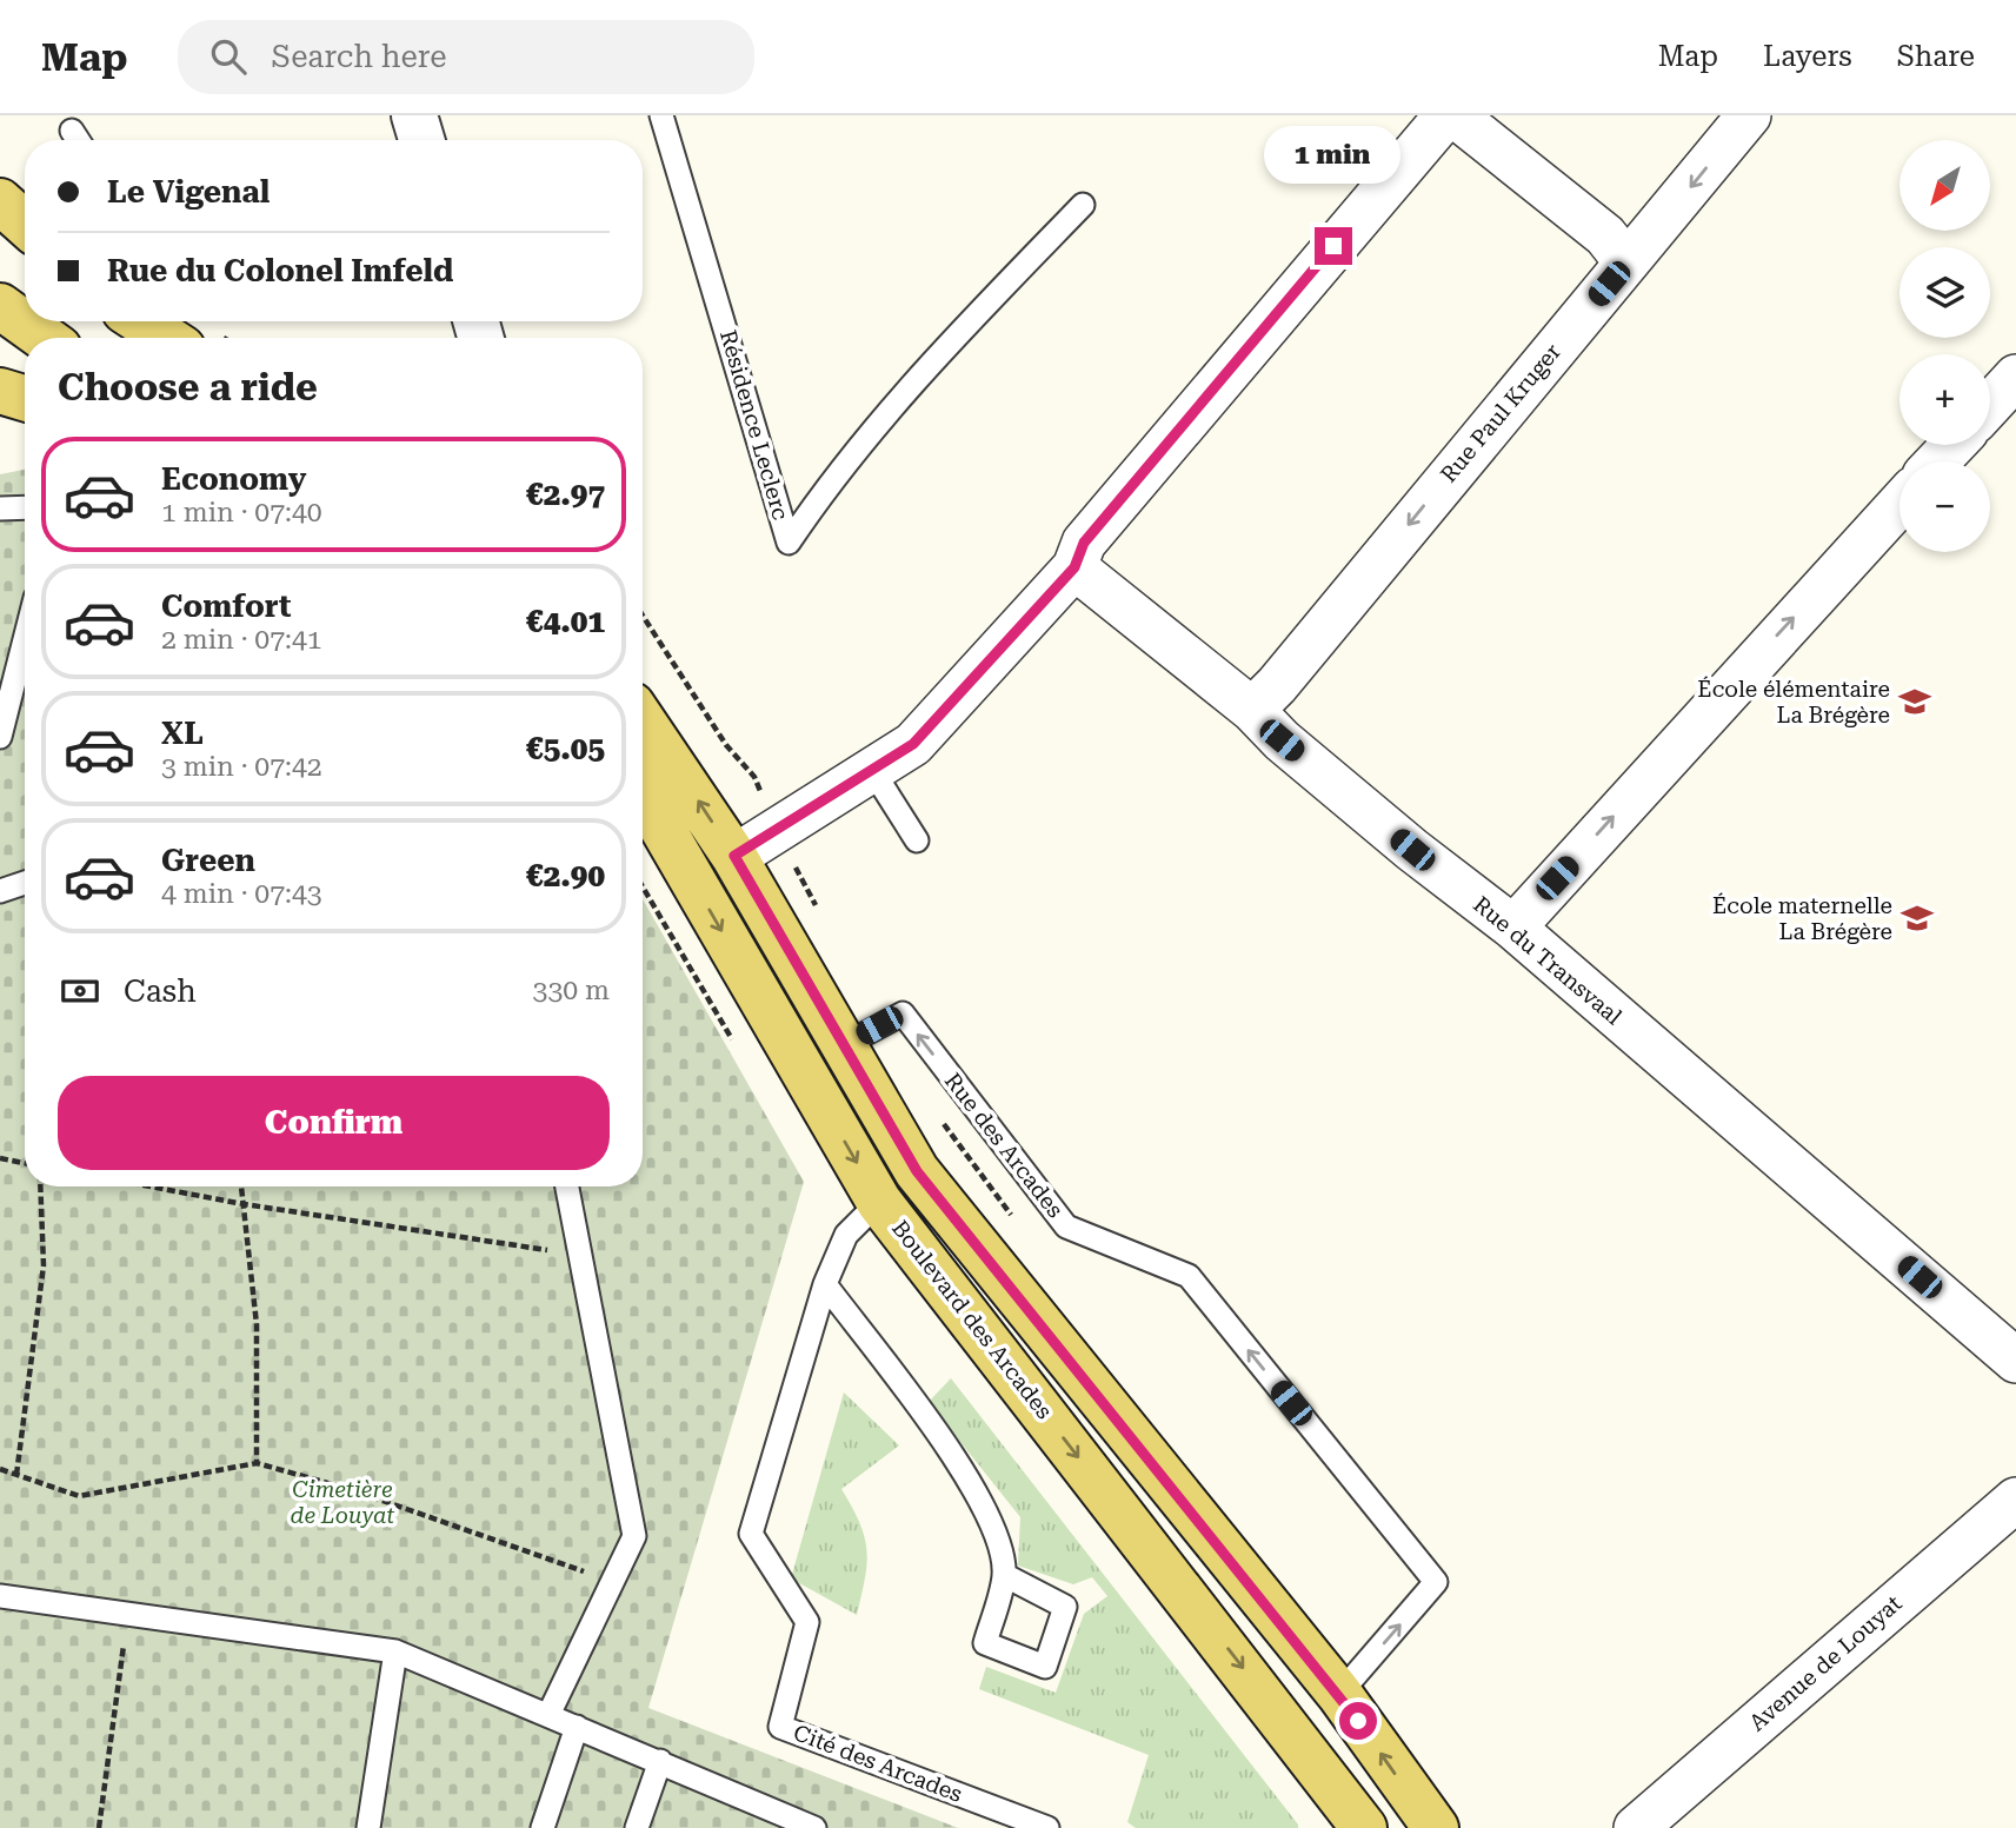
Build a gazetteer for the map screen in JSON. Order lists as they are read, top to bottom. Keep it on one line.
{"streets":{"main road":["Boulevard des Arcades"],"street":["Rue Paul Kruger","Rue du Transvaal","Avenue de Louyat"],"lane":["Résidence Leclerc","Rue des Arcades","Cité des Arcades"]},"crossings":[["Rue Paul Kruger","Rue du Transvaal"],["Boulevard des Arcades","Cité des Arcades"]],"one_way":["Rue des Arcades"],"parks":["Cimetière de Louyat"],"places":{"school or university":["École élémentaire La Brégère","École maternelle La Brégère"]},"north":"bottom left","page":{"header":"Map","search":"Search here","nav":["Map","Layers","Share"],"bubble":"1 min","map_buttons":["+","−"],"banner":["Le Vigenal","Rue du Colonel Imfeld"],"heading":"Choose a ride","list":[{"name":"Economy","note":"1 min · 07:40","value":"€2.97"},{"name":"Comfort","note":"2 min · 07:41","value":"€4.01"},{"name":"XL","note":"3 min · 07:42","value":"€5.05"},{"name":"Green","note":"4 min · 07:43","value":"€2.90"}],"pay":["Cash","330 m"],"buttons":"Confirm"}}
